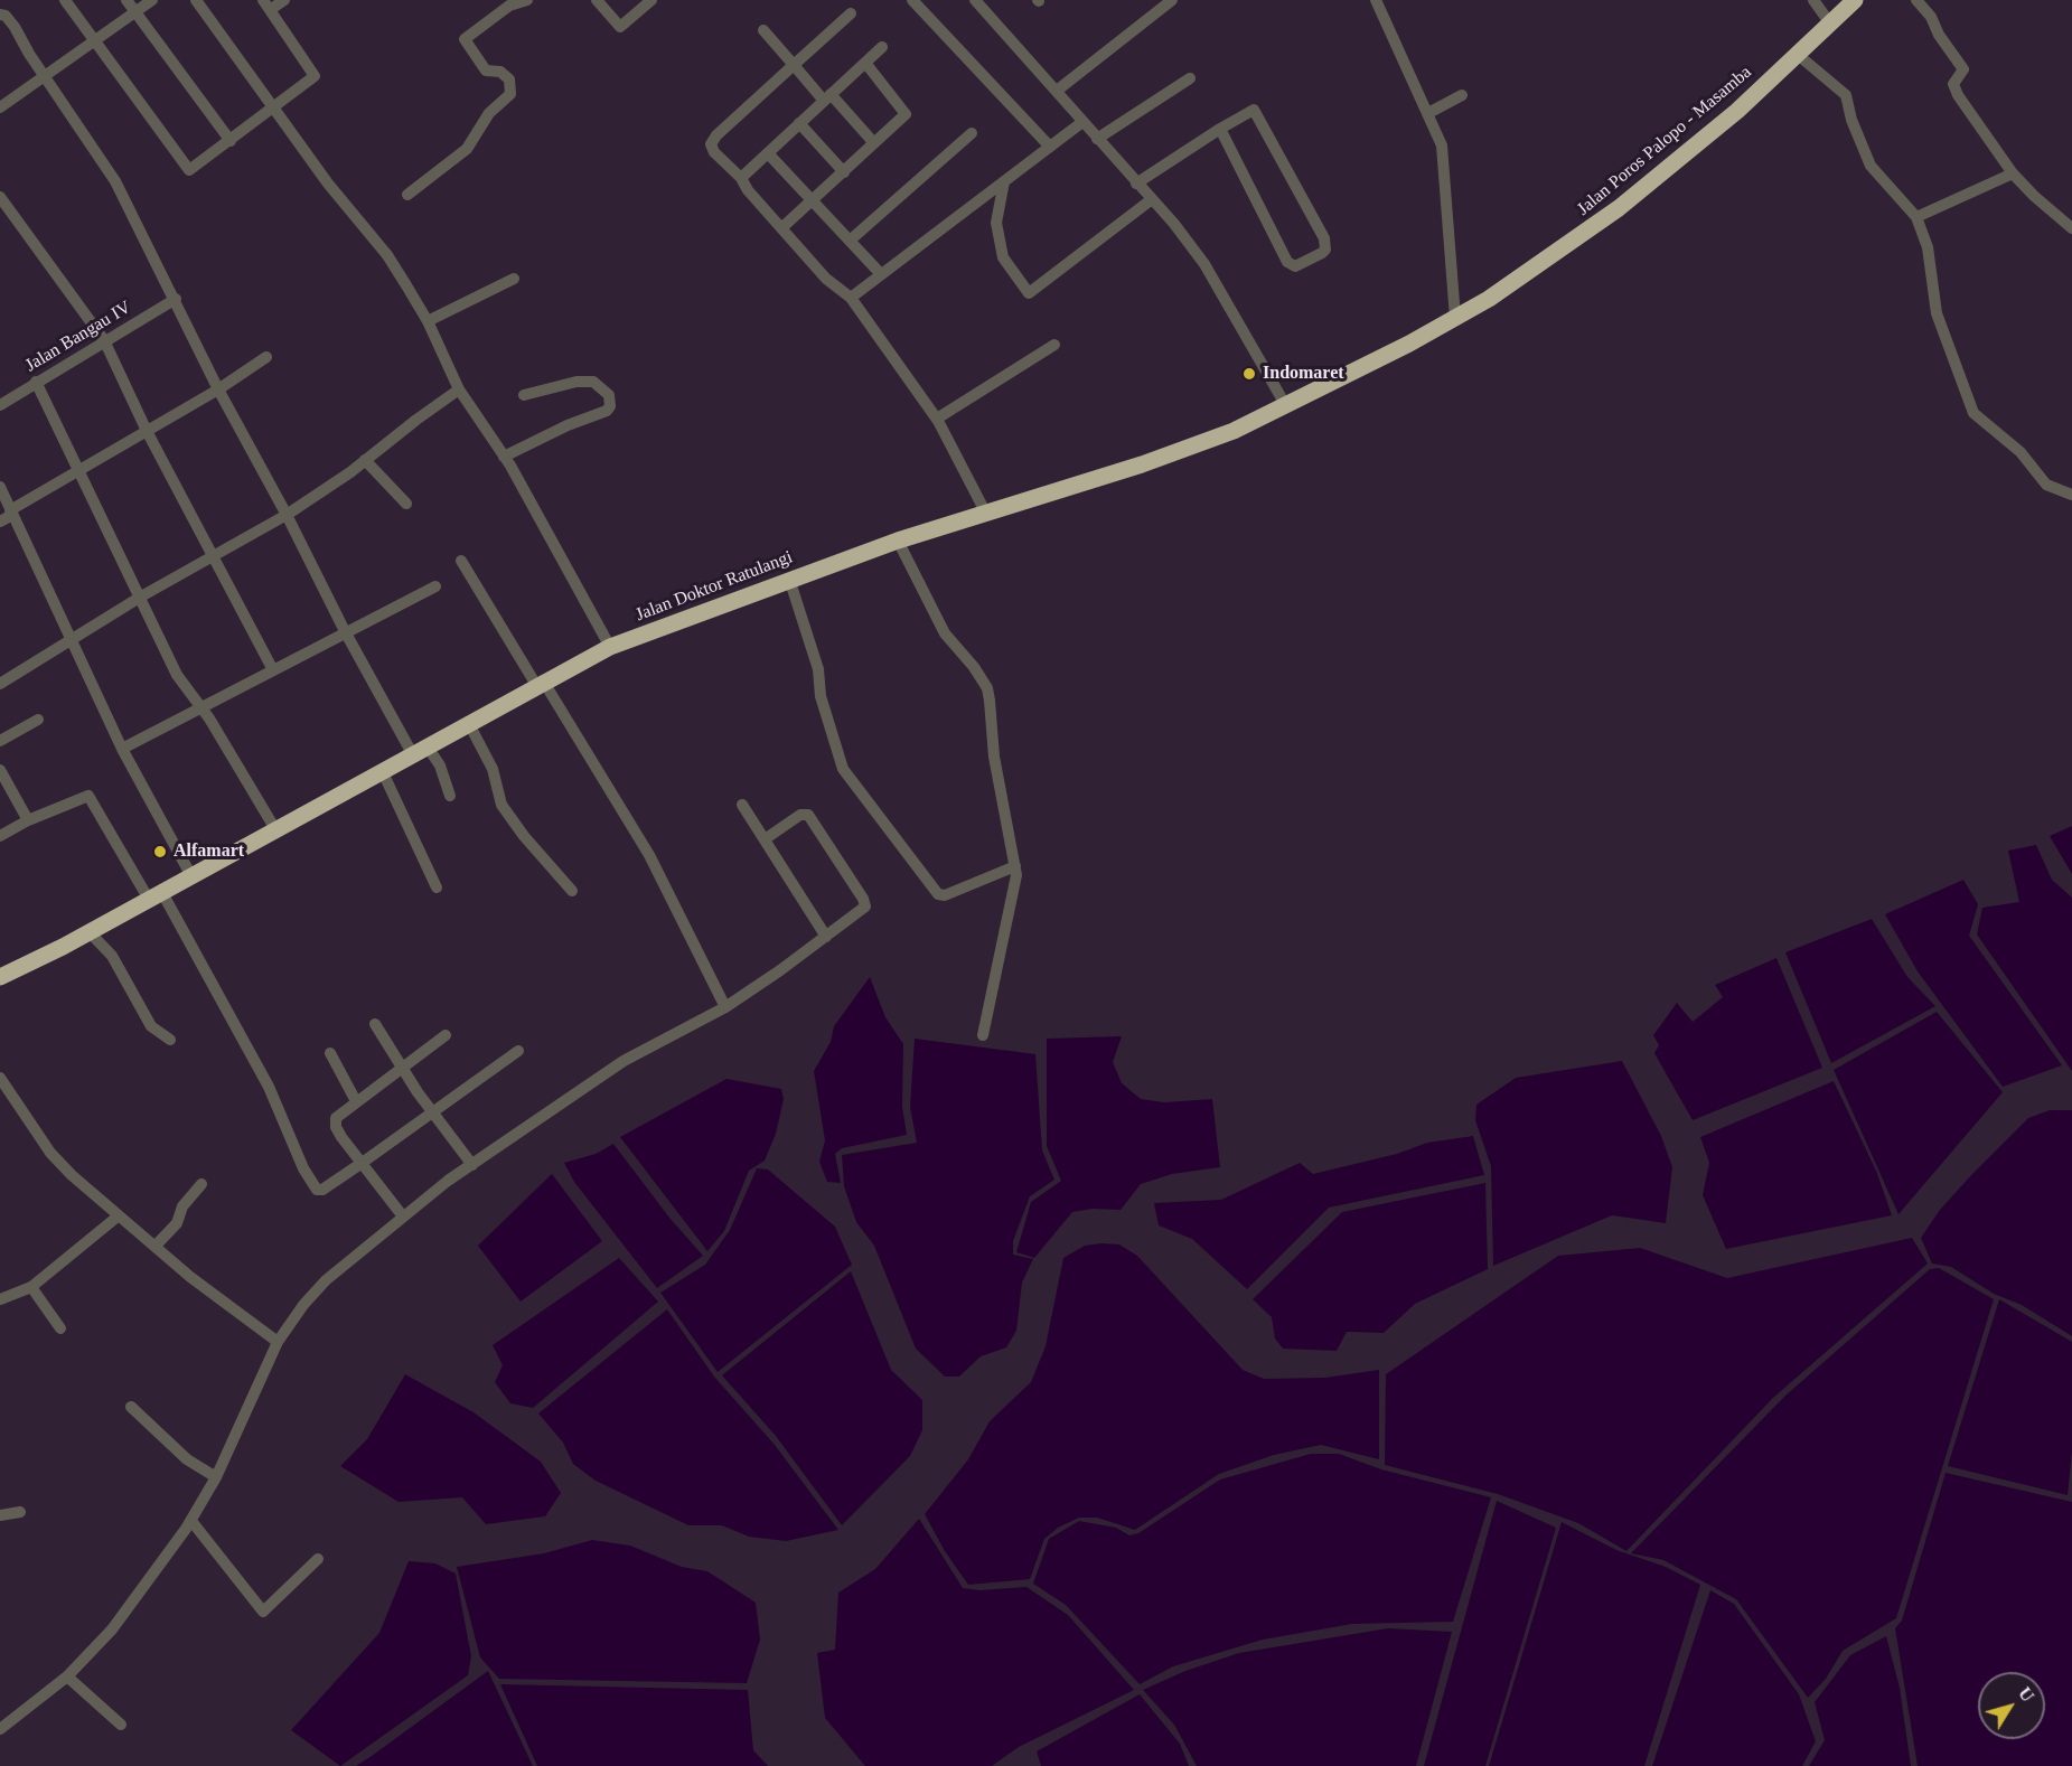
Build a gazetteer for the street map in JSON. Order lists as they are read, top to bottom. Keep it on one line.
{"streets":{"highway":["Jalan Poros Palopo - Masamba","Jalan Doktor Ratulangi"],"street":["Jalan Bangau IV"]},"crossings":[["Jalan Poros Palopo - Masamba","Jalan Doktor Ratulangi"]],"places":["Indomaret","Alfamart"],"north":"top right"}
